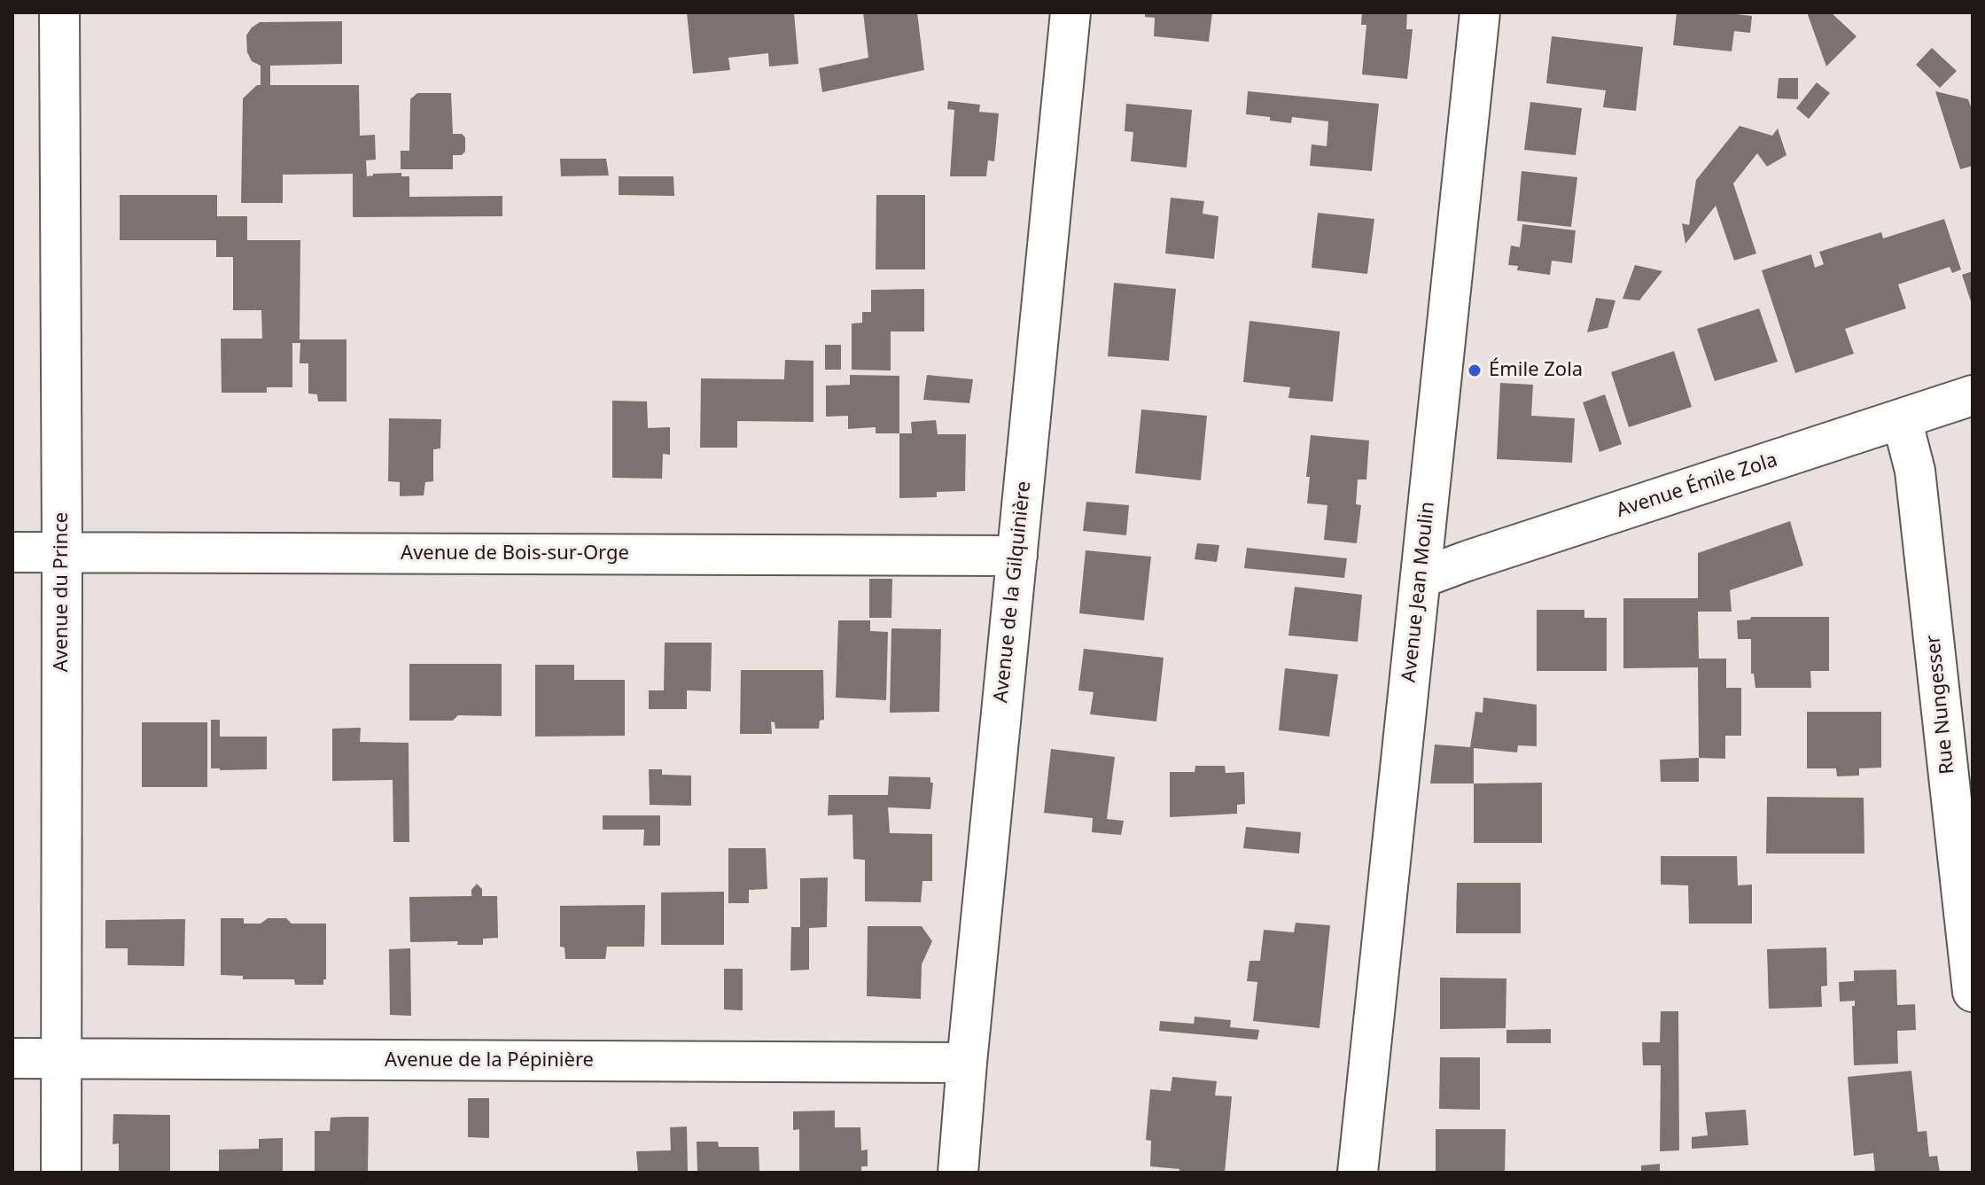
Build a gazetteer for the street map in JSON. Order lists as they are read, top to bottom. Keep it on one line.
{"streets":{"street":["Avenue Émile Zola","Avenue de Bois-sur-Orge","Avenue du Prince","Avenue de la Gilquinière","Avenue Jean Moulin","Rue Nungesser","Avenue de la Pépinière"]},"crossings":[["Avenue Émile Zola","Avenue Jean Moulin"],["Avenue Émile Zola","Rue Nungesser"],["Avenue de Bois-sur-Orge","Avenue du Prince"],["Avenue de Bois-sur-Orge","Avenue de la Gilquinière"],["Avenue du Prince","Avenue de la Pépinière"],["Avenue de la Gilquinière","Avenue de la Pépinière"]],"places":["Émile Zola"]}
